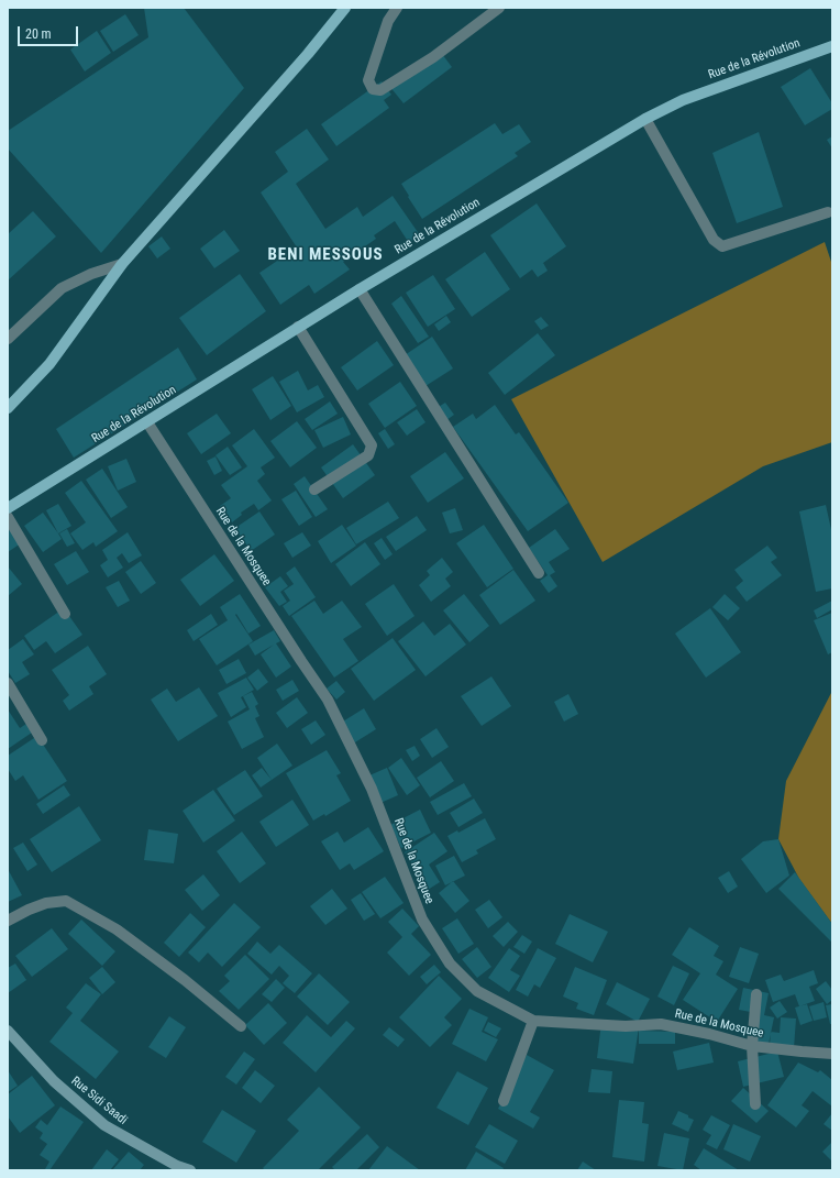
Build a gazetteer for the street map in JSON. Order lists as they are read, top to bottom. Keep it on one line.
{"streets":{"main road":["Rue de la Révolution","Rue Sidi Saadi"],"street":["Rue de la Mosquee"]},"crossings":[["Rue de la Révolution","Rue de la Mosquee"]],"districts":["BENI MESSOUS"],"scale_bar":"20 m"}
